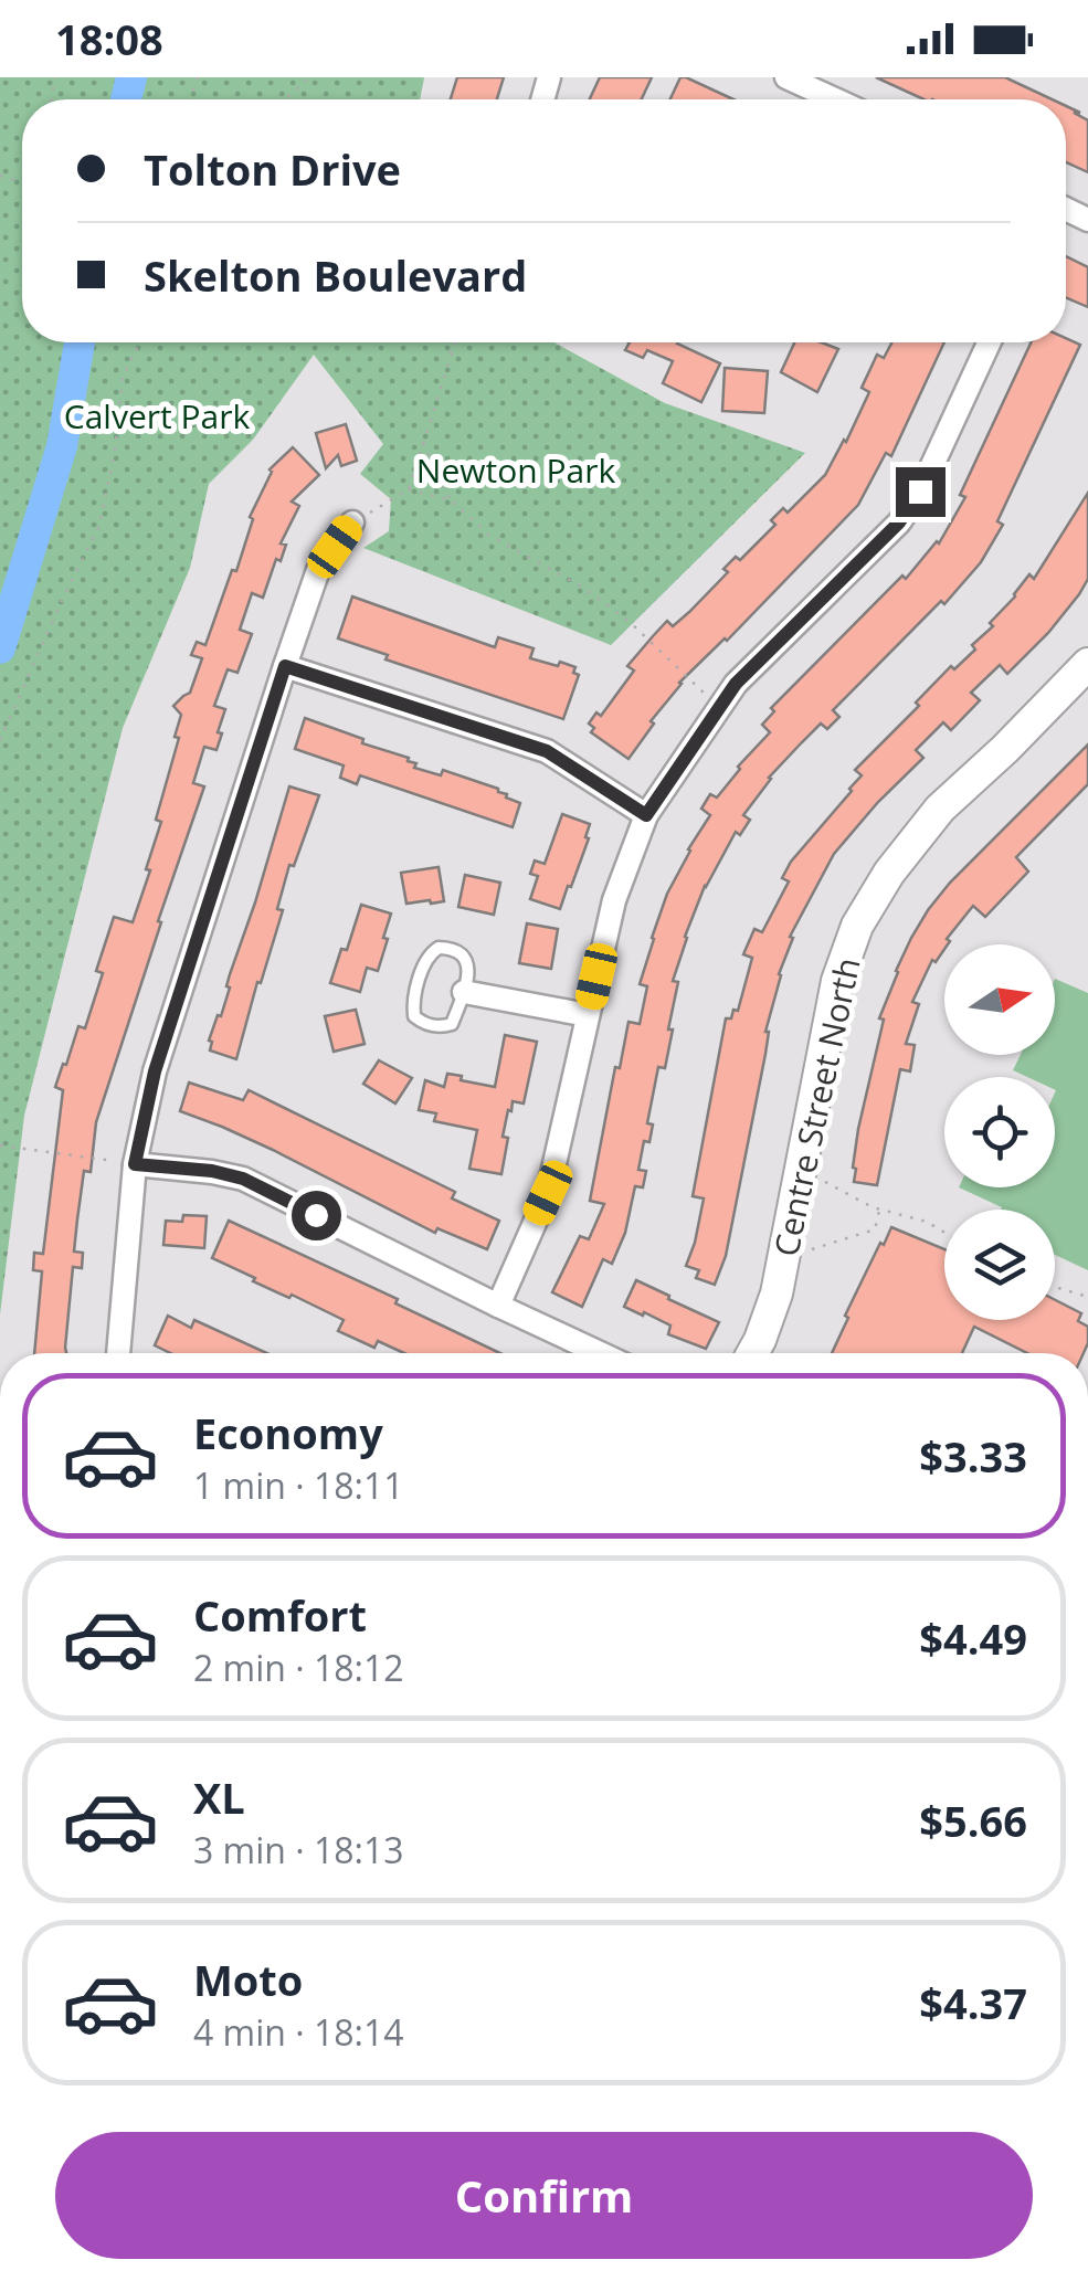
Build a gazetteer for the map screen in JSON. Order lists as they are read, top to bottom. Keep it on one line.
{"streets":{"street":["Centre Street North"]},"parks":["Calvert Park","Newton Park"],"north":"right","page":{"status":"18:08","banner":["Tolton Drive","Skelton Boulevard"],"list":[{"name":"Economy","note":"1 min · 18:11","value":"$3.33"},{"name":"Comfort","note":"2 min · 18:12","value":"$4.49"},{"name":"XL","note":"3 min · 18:13","value":"$5.66"},{"name":"Moto","note":"4 min · 18:14","value":"$4.37"}],"buttons":"Confirm"}}
